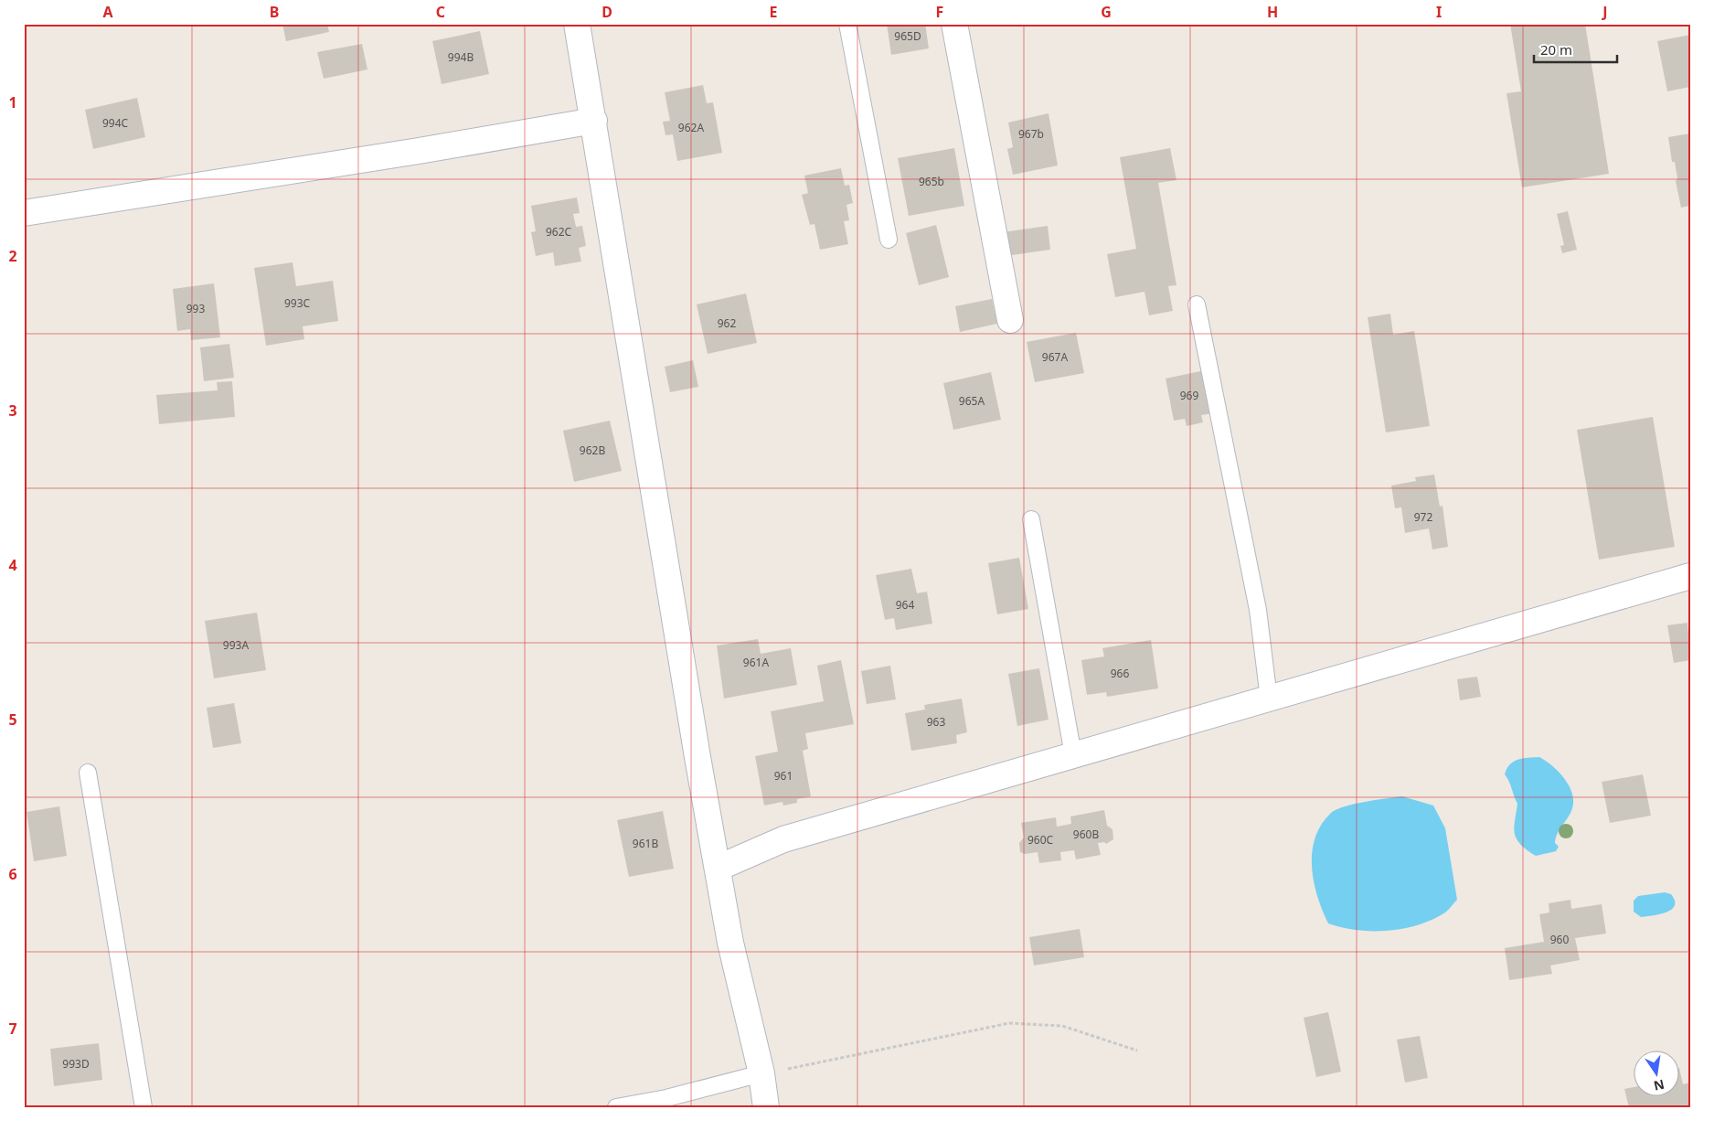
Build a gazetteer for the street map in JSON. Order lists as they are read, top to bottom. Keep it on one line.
{"house_numbers":["965D","994B","994C","962A","967b","965b","962C","993C","993","962","967A","969","965A","962B","972","964","993A","961A","966","963","961","960B","960C","961B","960","993D"],"scale_bar":"20 m","north":"bottom","grid":{"columns":["A","B","C","D","E","F","G","H","I","J"],"rows":["1","2","3","4","5","6","7"]}}
